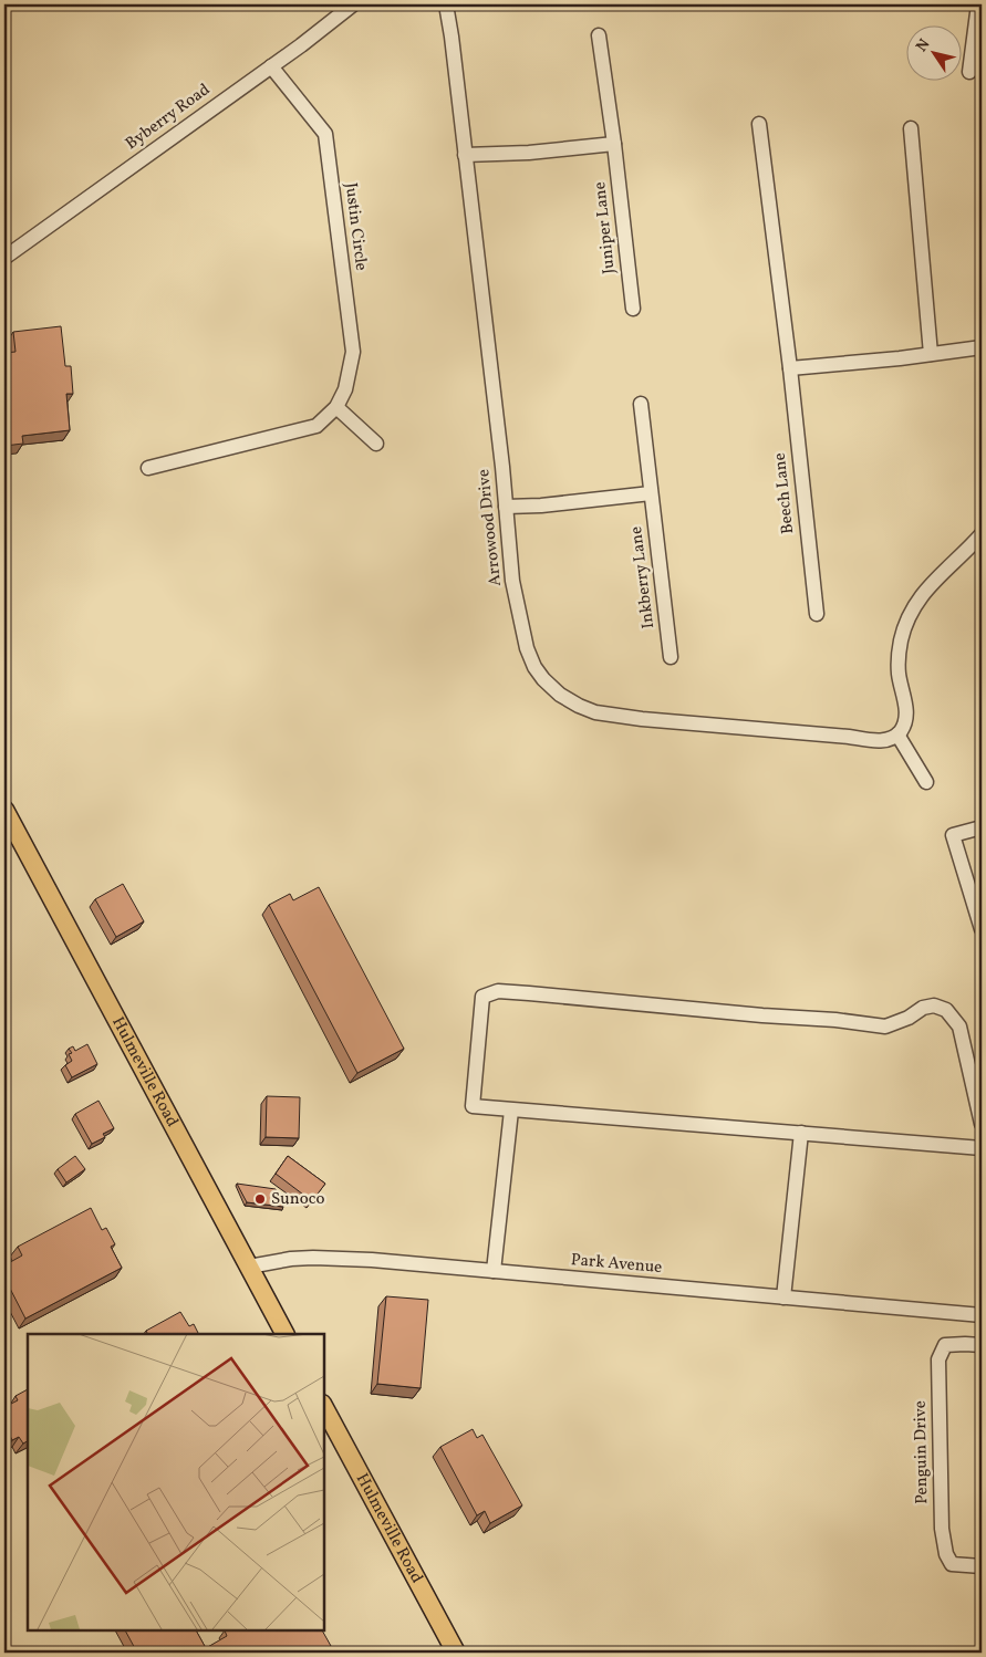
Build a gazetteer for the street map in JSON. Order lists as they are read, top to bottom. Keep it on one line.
{"streets":{"main road":["Hulmeville Road"],"street":["Byberry Road","Justin Circle","Juniper Lane","Beech Lane","Arrowood Drive","Inkberry Lane","Park Avenue","Penguin Drive"]},"crossings":[["Byberry Road","Justin Circle"],["Hulmeville Road","Park Avenue"]],"places":["Sunoco"],"north":"top left"}
